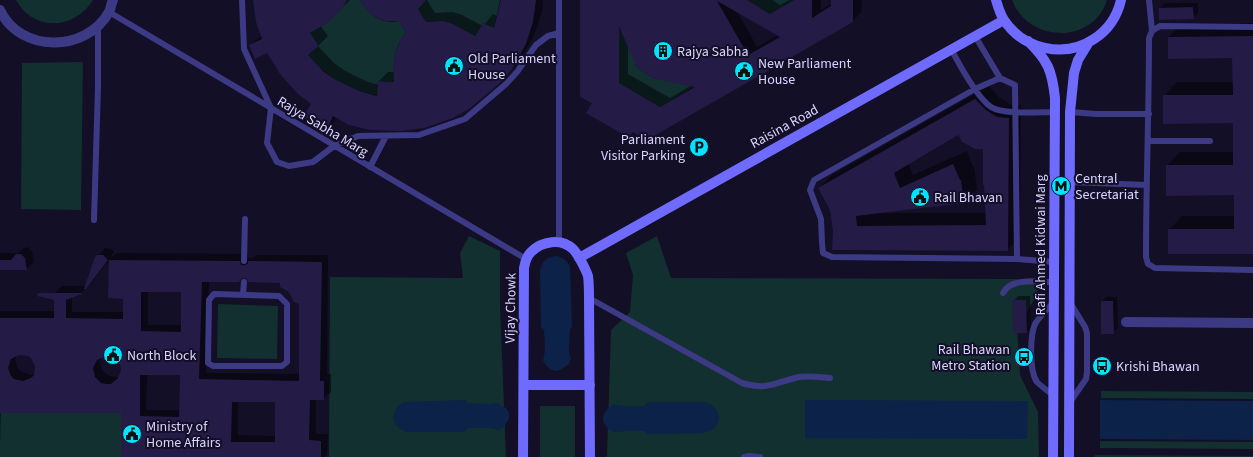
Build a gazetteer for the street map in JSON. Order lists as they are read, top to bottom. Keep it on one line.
{"streets":{"main road":["Raisina Road","Rafi Ahmed Kidwai Marg","Vijay Chowk"],"lane":["Rajya Sabha Marg"]},"crossings":[["Rajya Sabha Marg","Vijay Chowk"]],"places":{"building":["Rajya Sabha"],"public building":["Old Parliament House","New Parliament House","Rail Bhavan","North Block","Ministry of Home Affairs"],"parking":["Parliament Visitor Parking"],"metro station":["Central Secretariat"],"bus stop":["Rail Bhawan Metro Station","Krishi Bhawan"]}}
